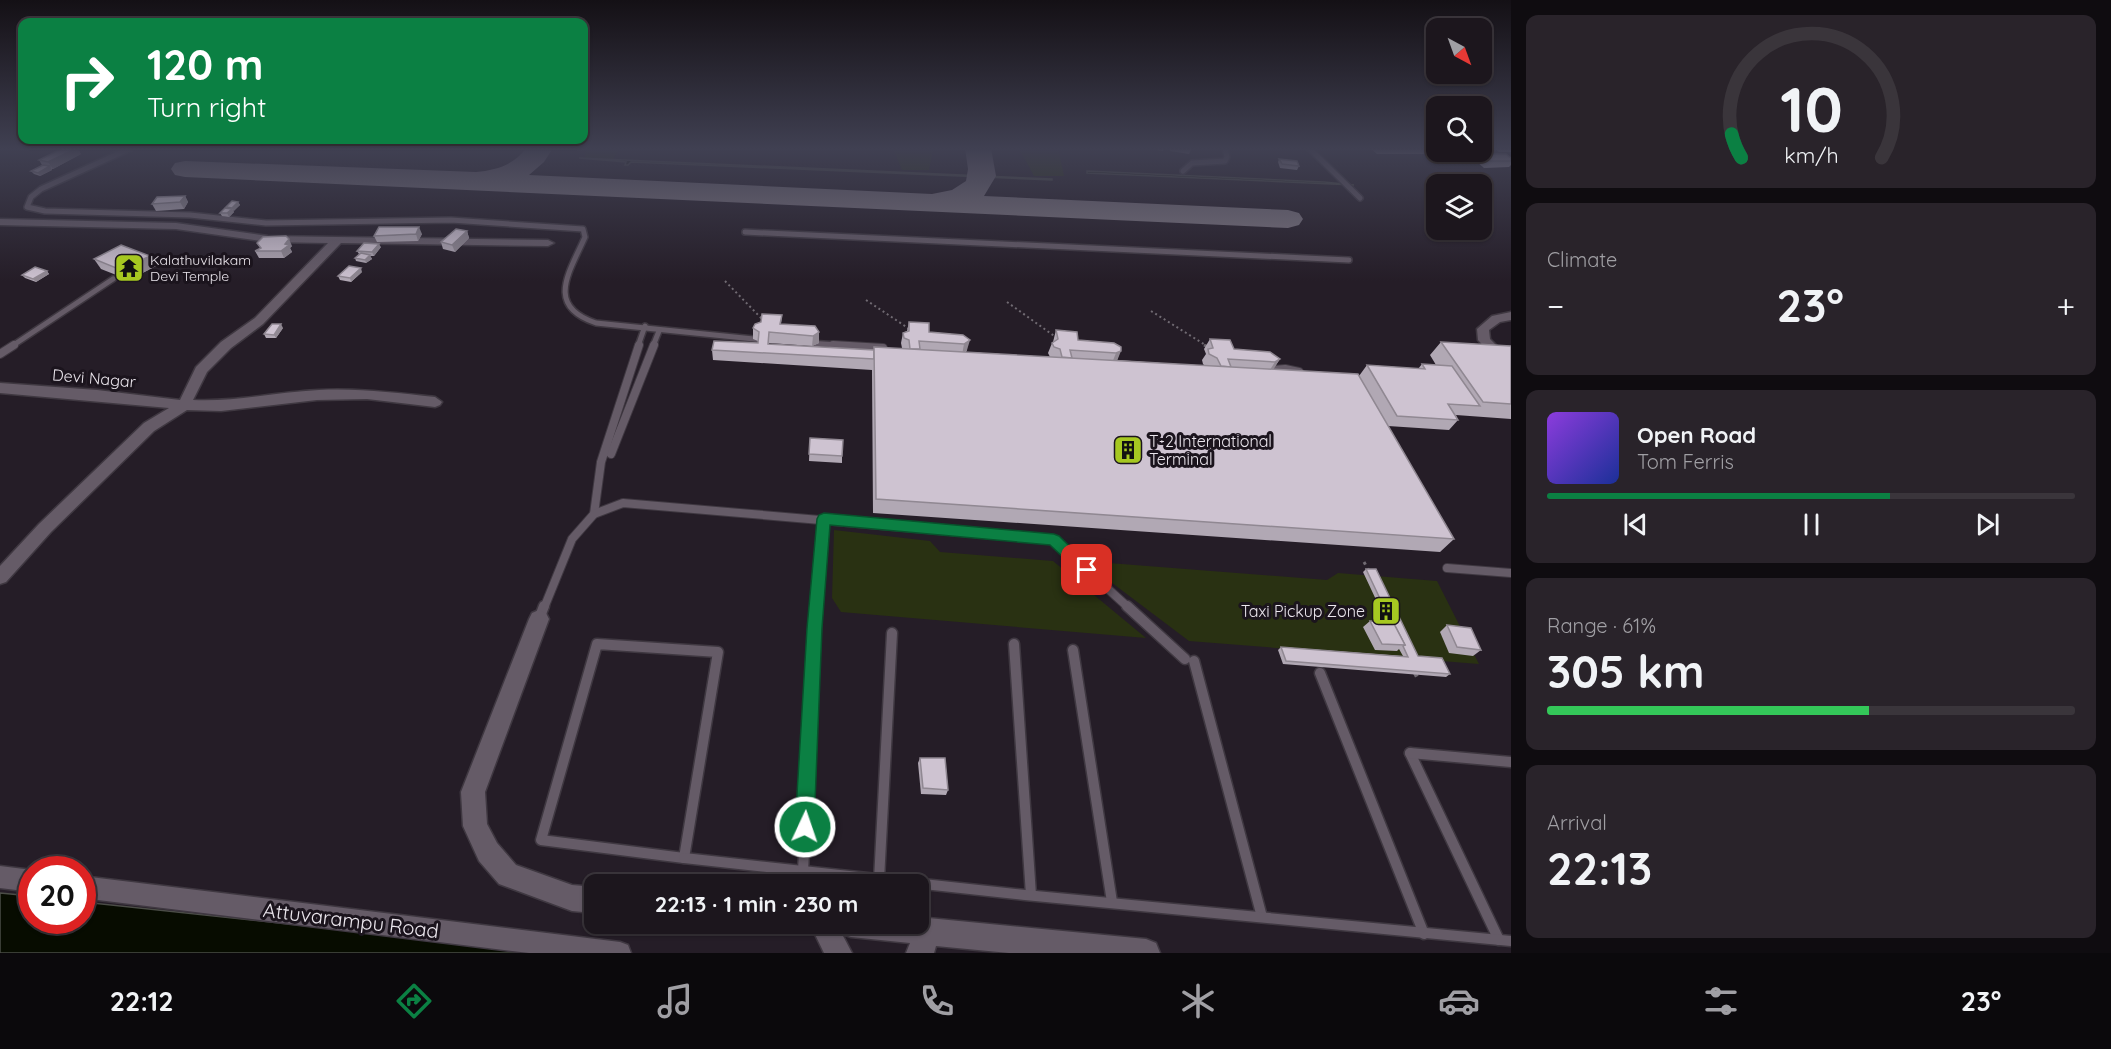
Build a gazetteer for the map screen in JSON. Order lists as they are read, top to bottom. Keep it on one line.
{"streets":{"street":["Devi Nagar","Attuvarampu Road"]},"places":{"temple":["Kalathuvilakam Devi Temple"],"building":["T-2 International Terminal","Taxi Pickup Zone"]},"north":"bottom right","page":{"turn":["120 m","Turn right"],"tile":["Climate",["Range · 61%","305 km"],["Arrival","22:13"]],"heat":["−","23°","+"],"song":["Open Road","Tom Ferris"],"limit":"20","trip":"22:13 · 1 min · 230 m","tabs":["22:12","23°"],"gauge":["10","km/h"]}}
